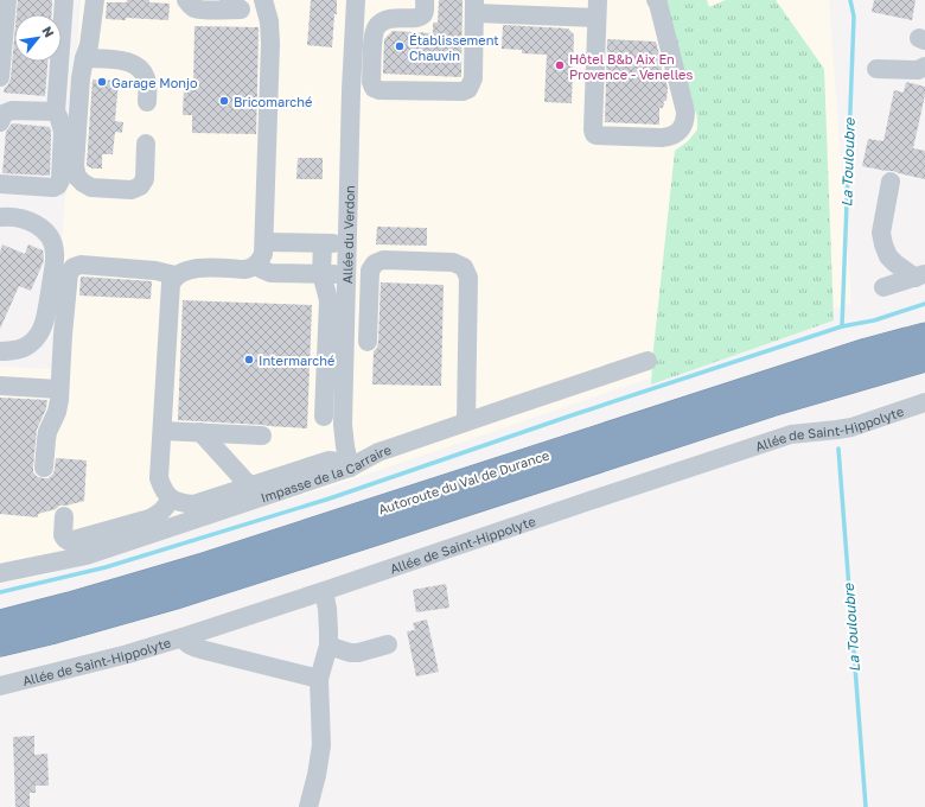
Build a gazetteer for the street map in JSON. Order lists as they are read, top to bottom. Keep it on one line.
{"streets":{"highway":["Autoroute du Val de Durance"],"street":["Allée du Verdon","Allée de Saint-Hippolyte","Impasse de la Carraire"]},"crossings":[["Allée du Verdon","Impasse de la Carraire"]],"water":["La Touloubre"],"places":["Établissement Chauvin","Hôtel B&b Aix En Provence - Venelles","Garage Monjo","Bricomarché","Intermarché"],"north":"top right"}
